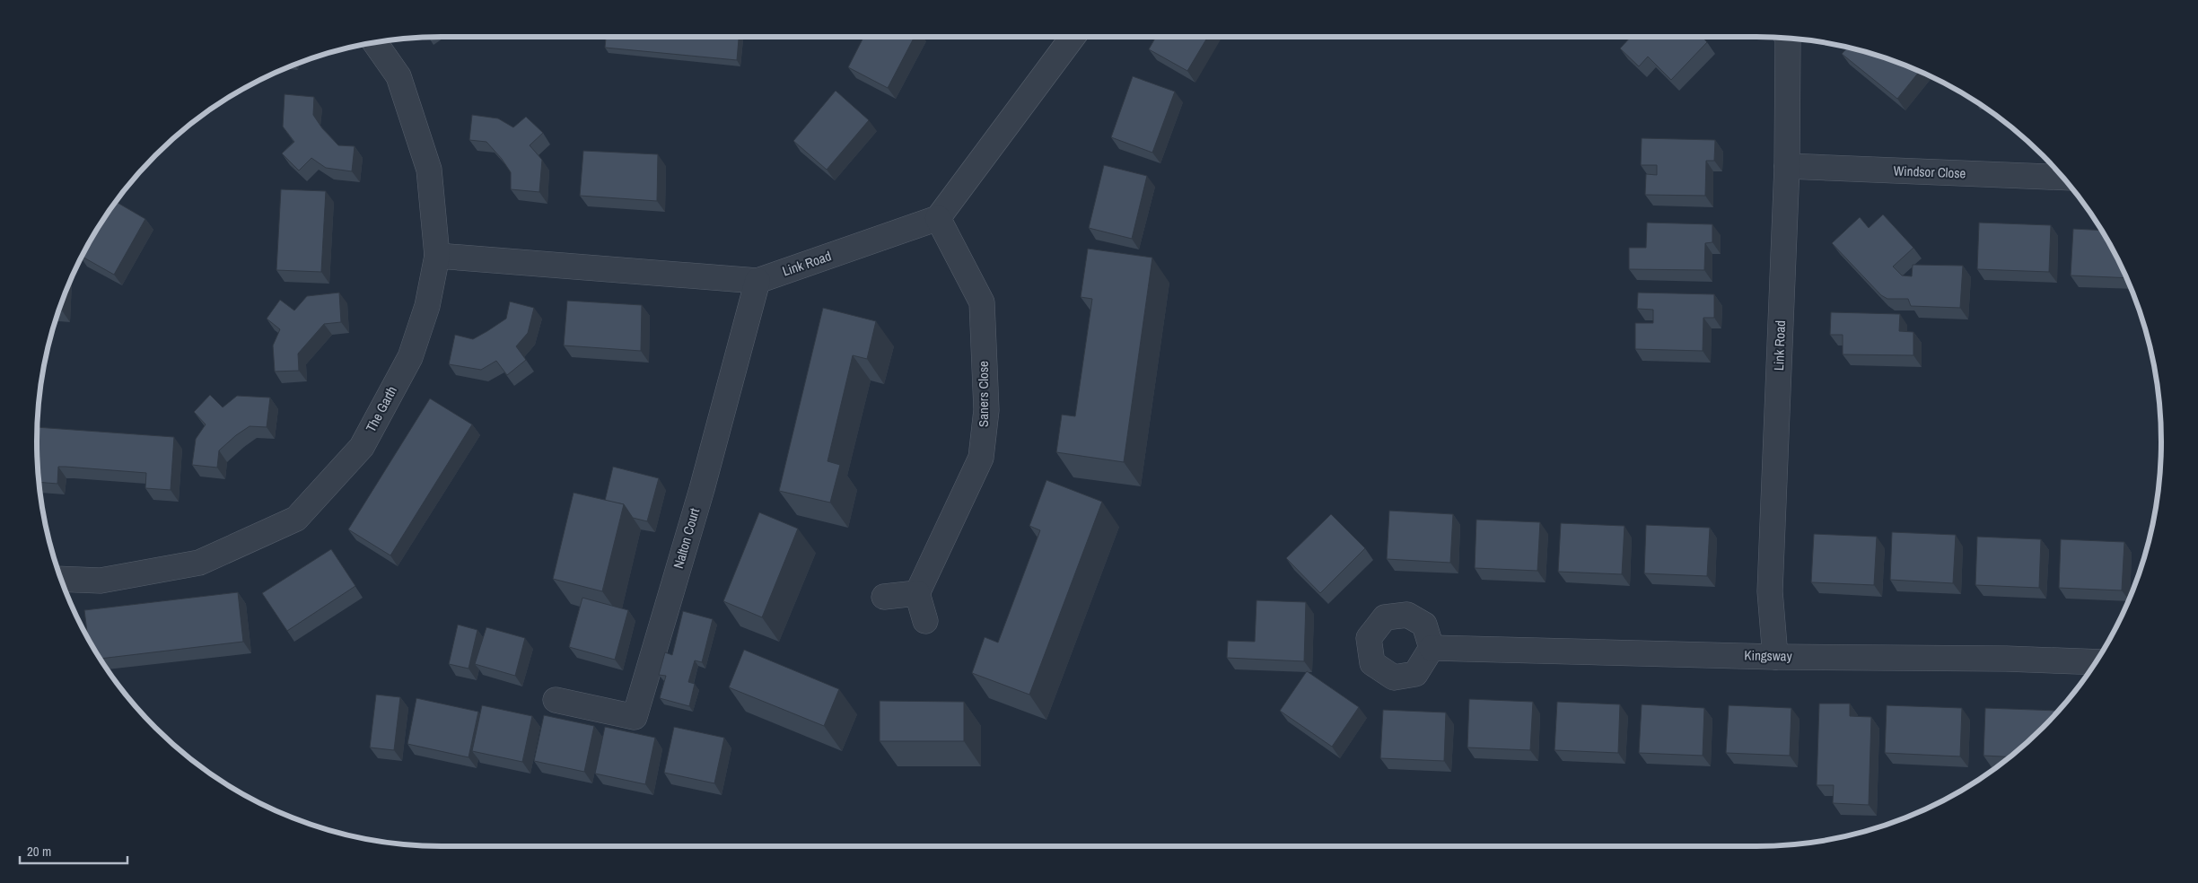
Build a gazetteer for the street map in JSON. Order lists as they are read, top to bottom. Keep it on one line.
{"streets":{"street":["Windsor Close","Link Road","Saners Close","The Garth","Nalton Court","Kingsway"]},"crossings":[["Windsor Close","Link Road"],["Link Road","Saners Close"],["Link Road","The Garth"],["Link Road","Nalton Court"],["Link Road","Kingsway"]],"scale_bar":"20 m"}
